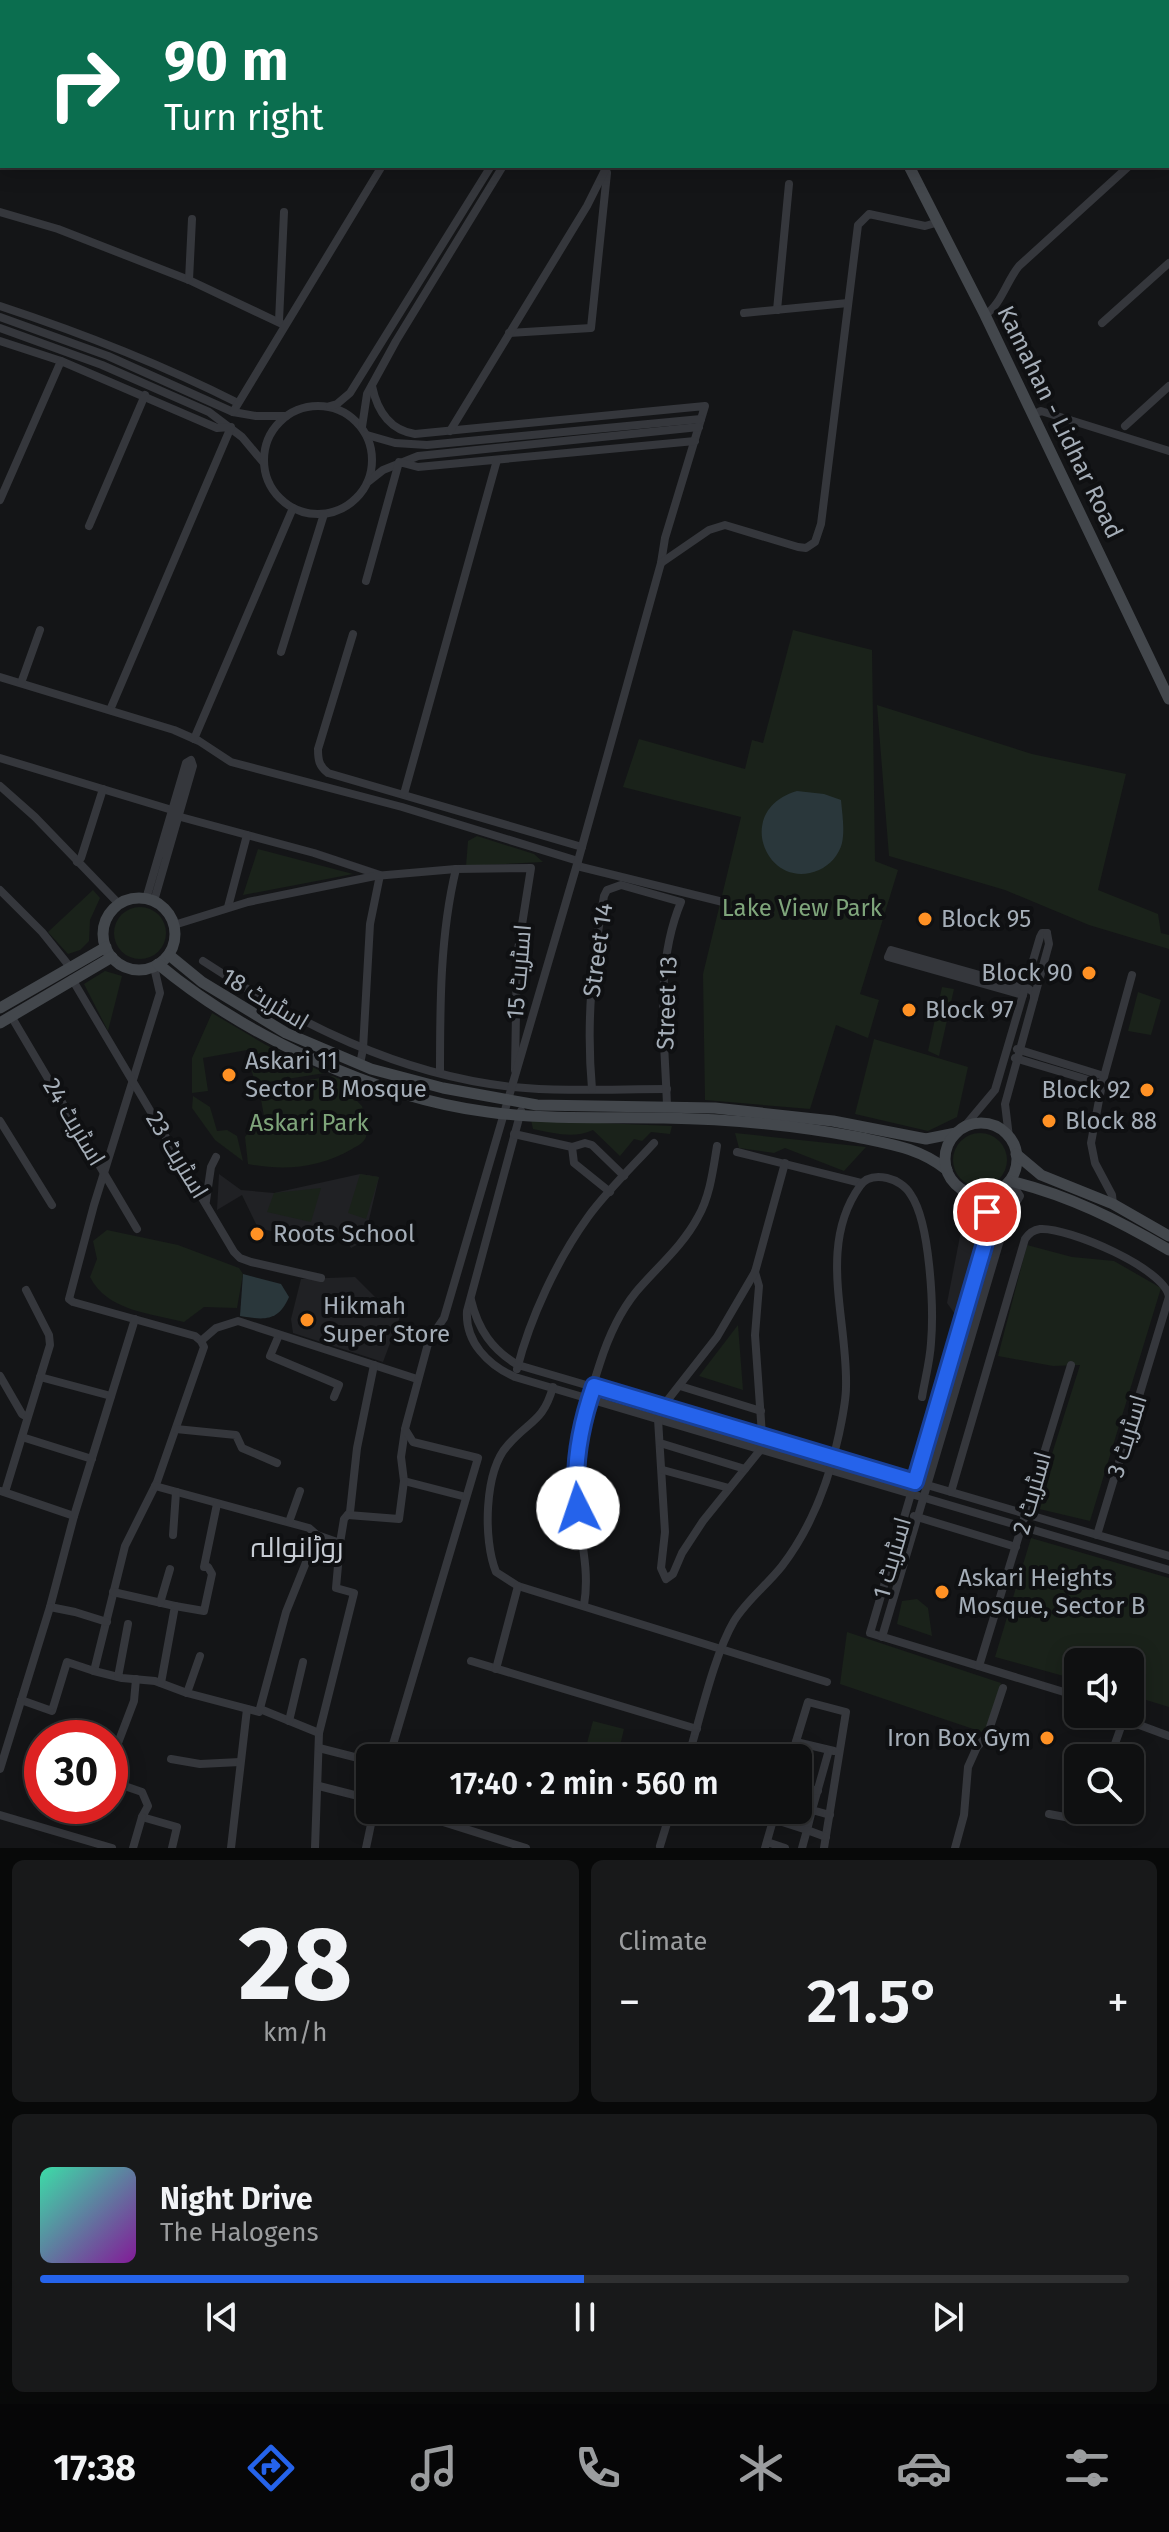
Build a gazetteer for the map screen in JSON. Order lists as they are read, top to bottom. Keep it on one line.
{"streets":{"street":["Kamahan - Lidhar Road","Street 14","اسٹریٹ 15","اسٹریٹ 18","Street 13","اسٹریٹ 24","اسٹریٹ 23","اسٹریٹ 3","اسٹریٹ 2","اسٹریٹ 1"]},"crossings":[["Street 14","اسٹریٹ 18"],["Street 14","Street 13"],["اسٹریٹ 15","اسٹریٹ 18"],["اسٹریٹ 18","Street 13"],["اسٹریٹ 2","اسٹریٹ 1"]],"districts":["روڑانوالہ"],"parks":["Lake View Park","Askari Park"],"places":["Block 95","Block 90","Block 97","Askari 11 Sector B Mosque","Block 92","Block 88","Roots School","Hikmah Super Store","Askari Heights Mosque, Sector B","Iron Box Gym"],"page":{"turn":["90 m","Turn right"],"limit":"30","trip":"17:40 · 2 min · 560 m","tile":[["28","km/h"],"Climate"],"heat":["−","21.5°","+"],"song":["Night Drive","The Halogens"],"tabs":"17:38"}}
